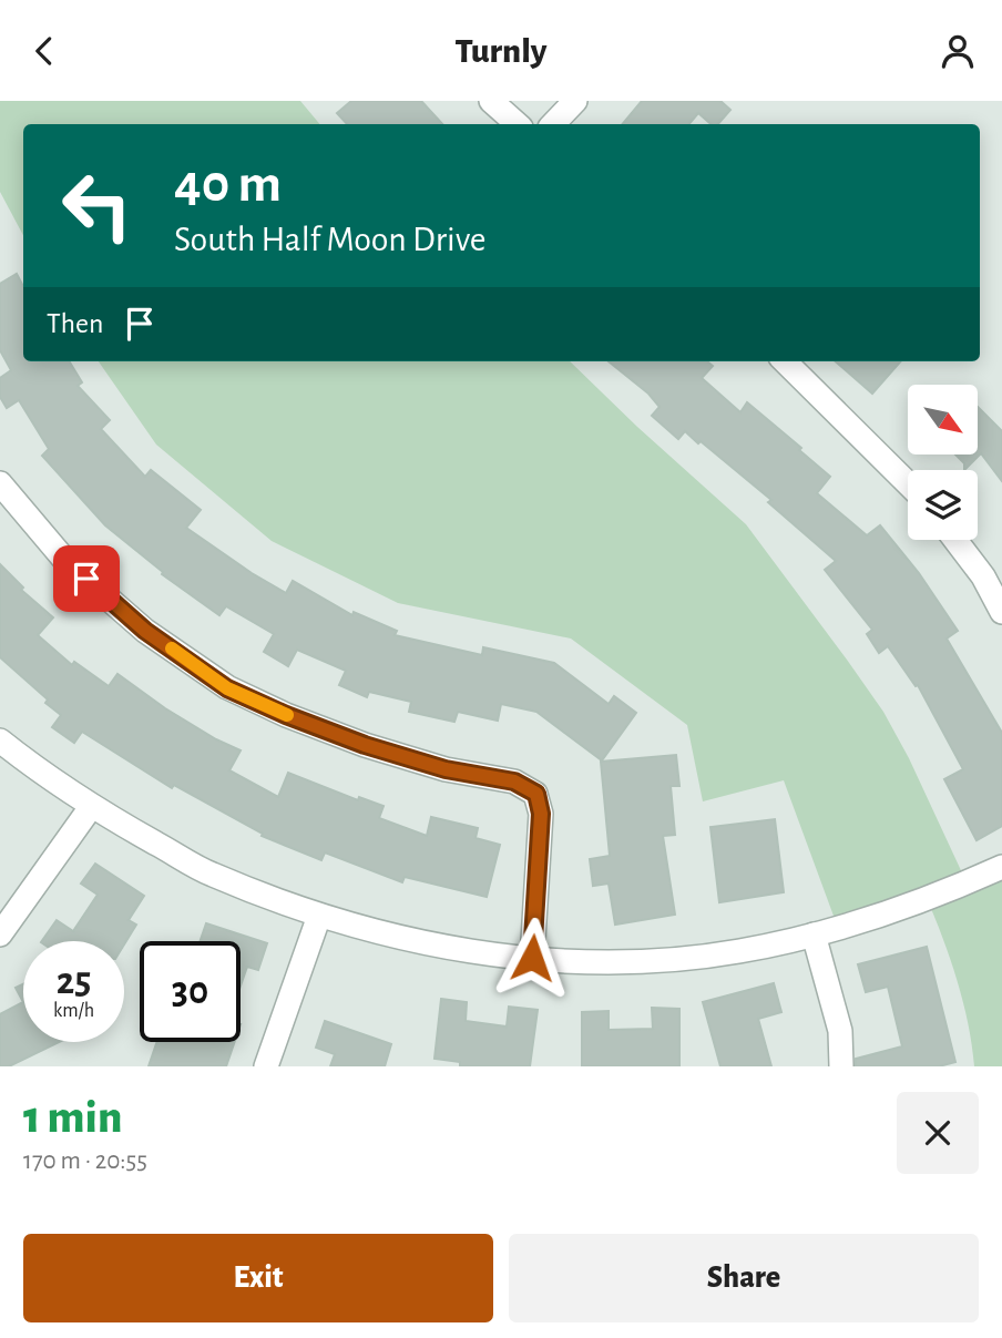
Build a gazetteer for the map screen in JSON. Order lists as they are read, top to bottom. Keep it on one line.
{"north":"bottom right","page":{"header":"Turnly","turn":["40 m","South Half Moon Drive"],"then":"Then","speed":"25 km/h","limit":"30","heading":["1 min","170 m · 20:55"],"buttons":["Exit","Share"]}}
